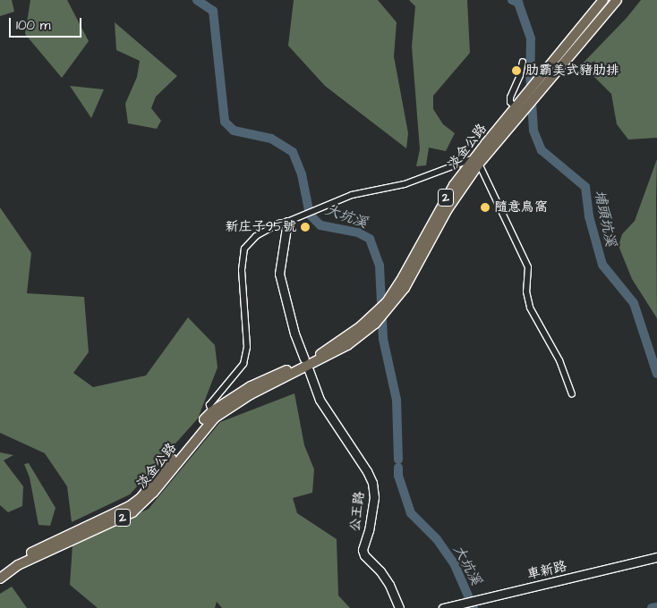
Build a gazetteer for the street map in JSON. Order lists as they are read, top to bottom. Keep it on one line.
{"streets":{"main road":["淡金公路","2"],"street":["公王路","車新路"]},"crossings":[["淡金公路","2"],["淡金公路","公王路"]],"water":["大坑溪","埔頭坑溪"],"places":["肋霸美式豬肋排","隨意鳥窩","新庄子95號"],"scale_bar":"100 m"}
